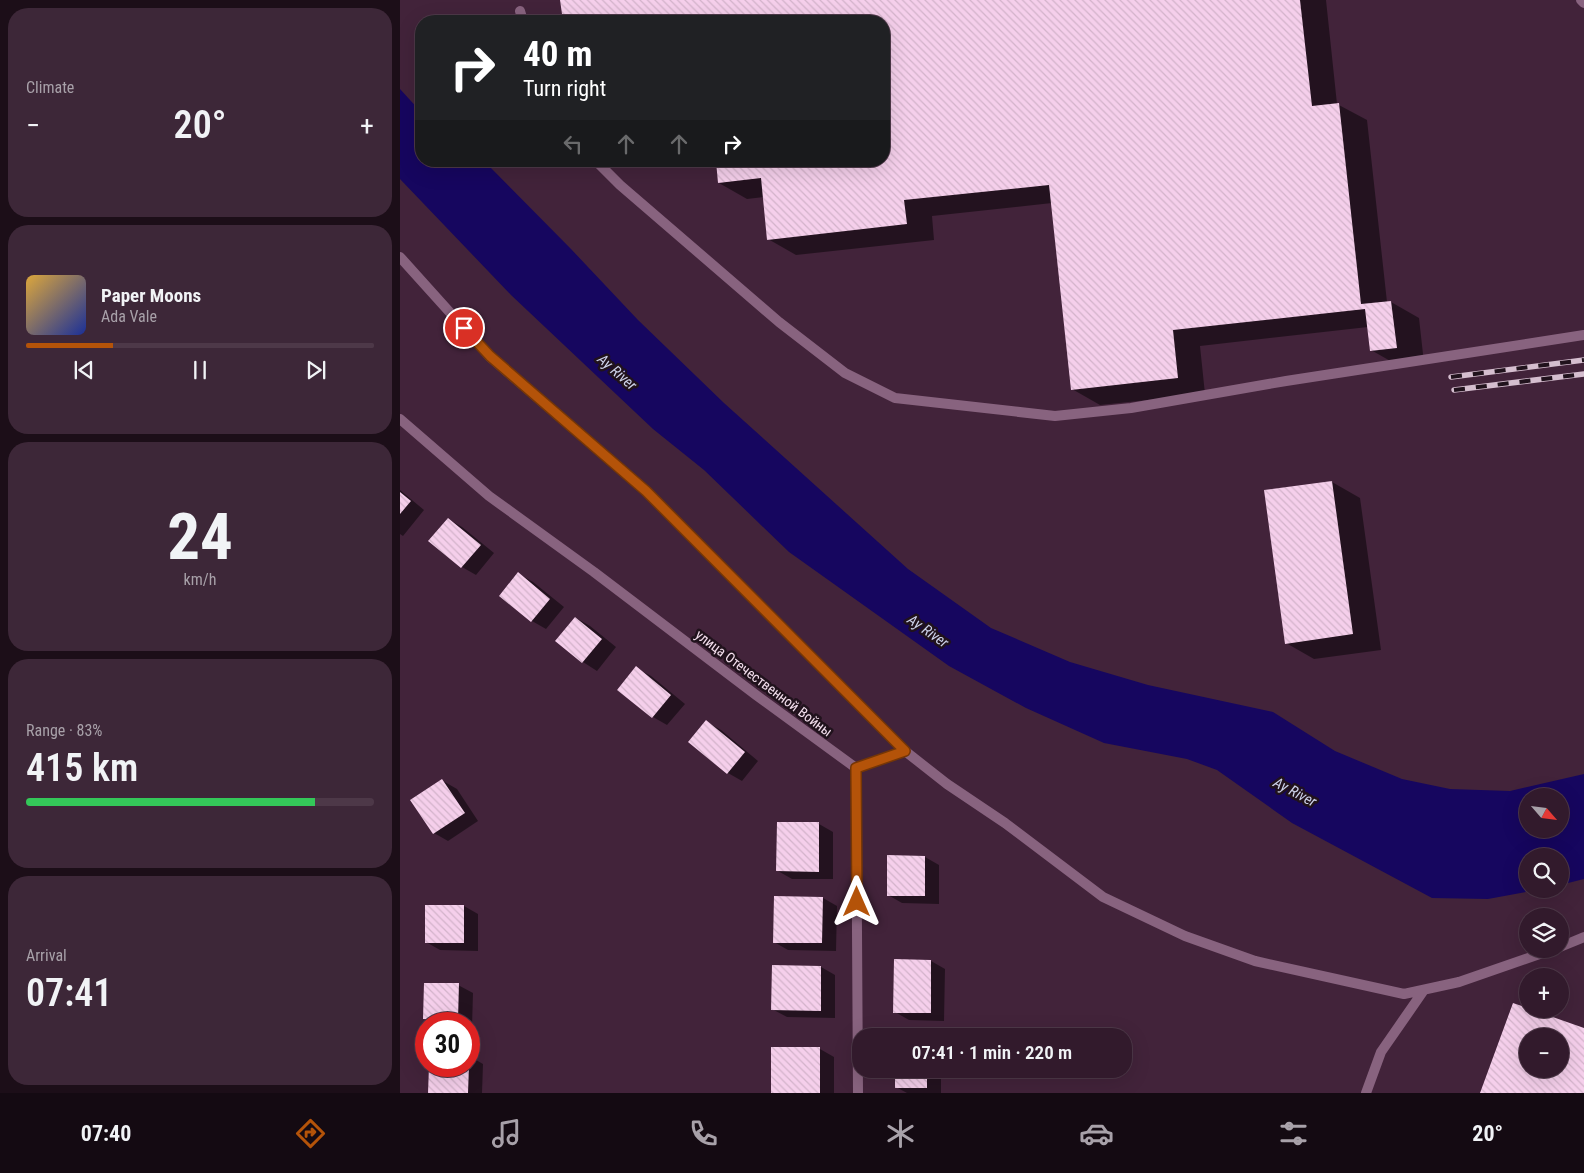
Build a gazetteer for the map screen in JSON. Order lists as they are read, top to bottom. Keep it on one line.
{"streets":{"street":["улица Отечественной Войны"]},"water":["Ay River"],"north":"bottom right","page":{"tile":["Climate",["24","km/h"],["Range · 83%","415 km"],["Arrival","07:41"]],"turn":["40 m","Turn right"],"heat":["−","20°","+"],"song":["Paper Moons","Ada Vale"],"map_buttons":["+","−"],"limit":"30","trip":"07:41 · 1 min · 220 m","tabs":["07:40","20°"]}}
